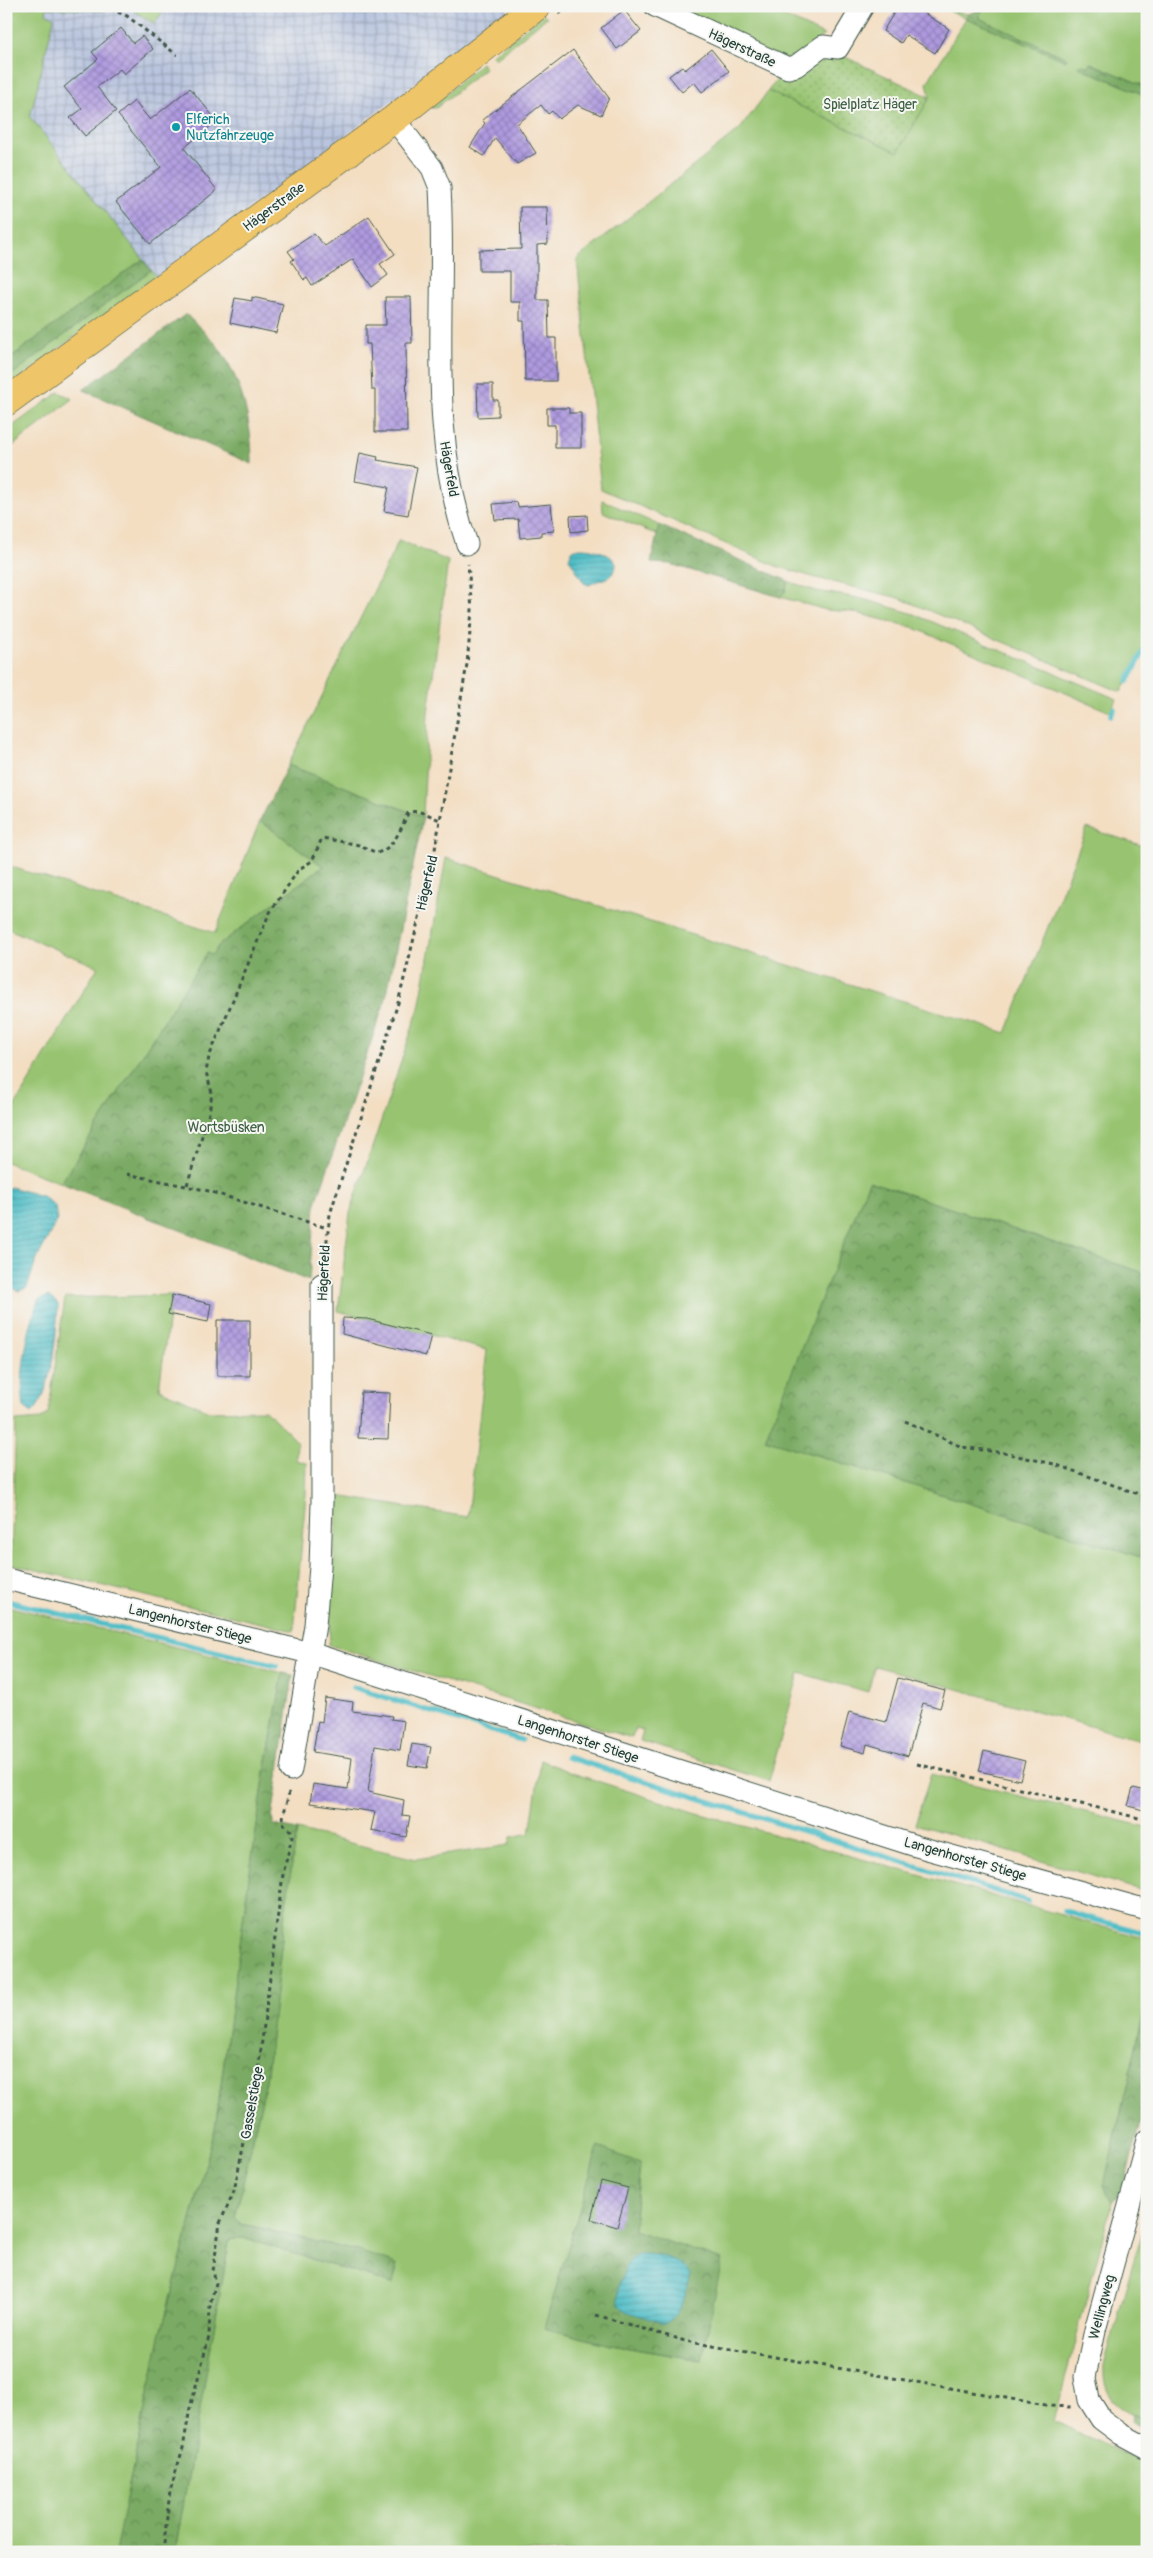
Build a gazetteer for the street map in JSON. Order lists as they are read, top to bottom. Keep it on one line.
{"streets":{"main road":["Hägerstraße"],"street":["Hägerfeld","Langenhorster Stiege","Wellingweg"],"path":["Gasselstiege"]},"crossings":[["Hägerstraße","Hägerfeld"],["Hägerfeld","Langenhorster Stiege"]],"parks":["Spielplatz Häger","Wortsbüsken"],"places":["Elferich Nutzfahrzeuge"]}
